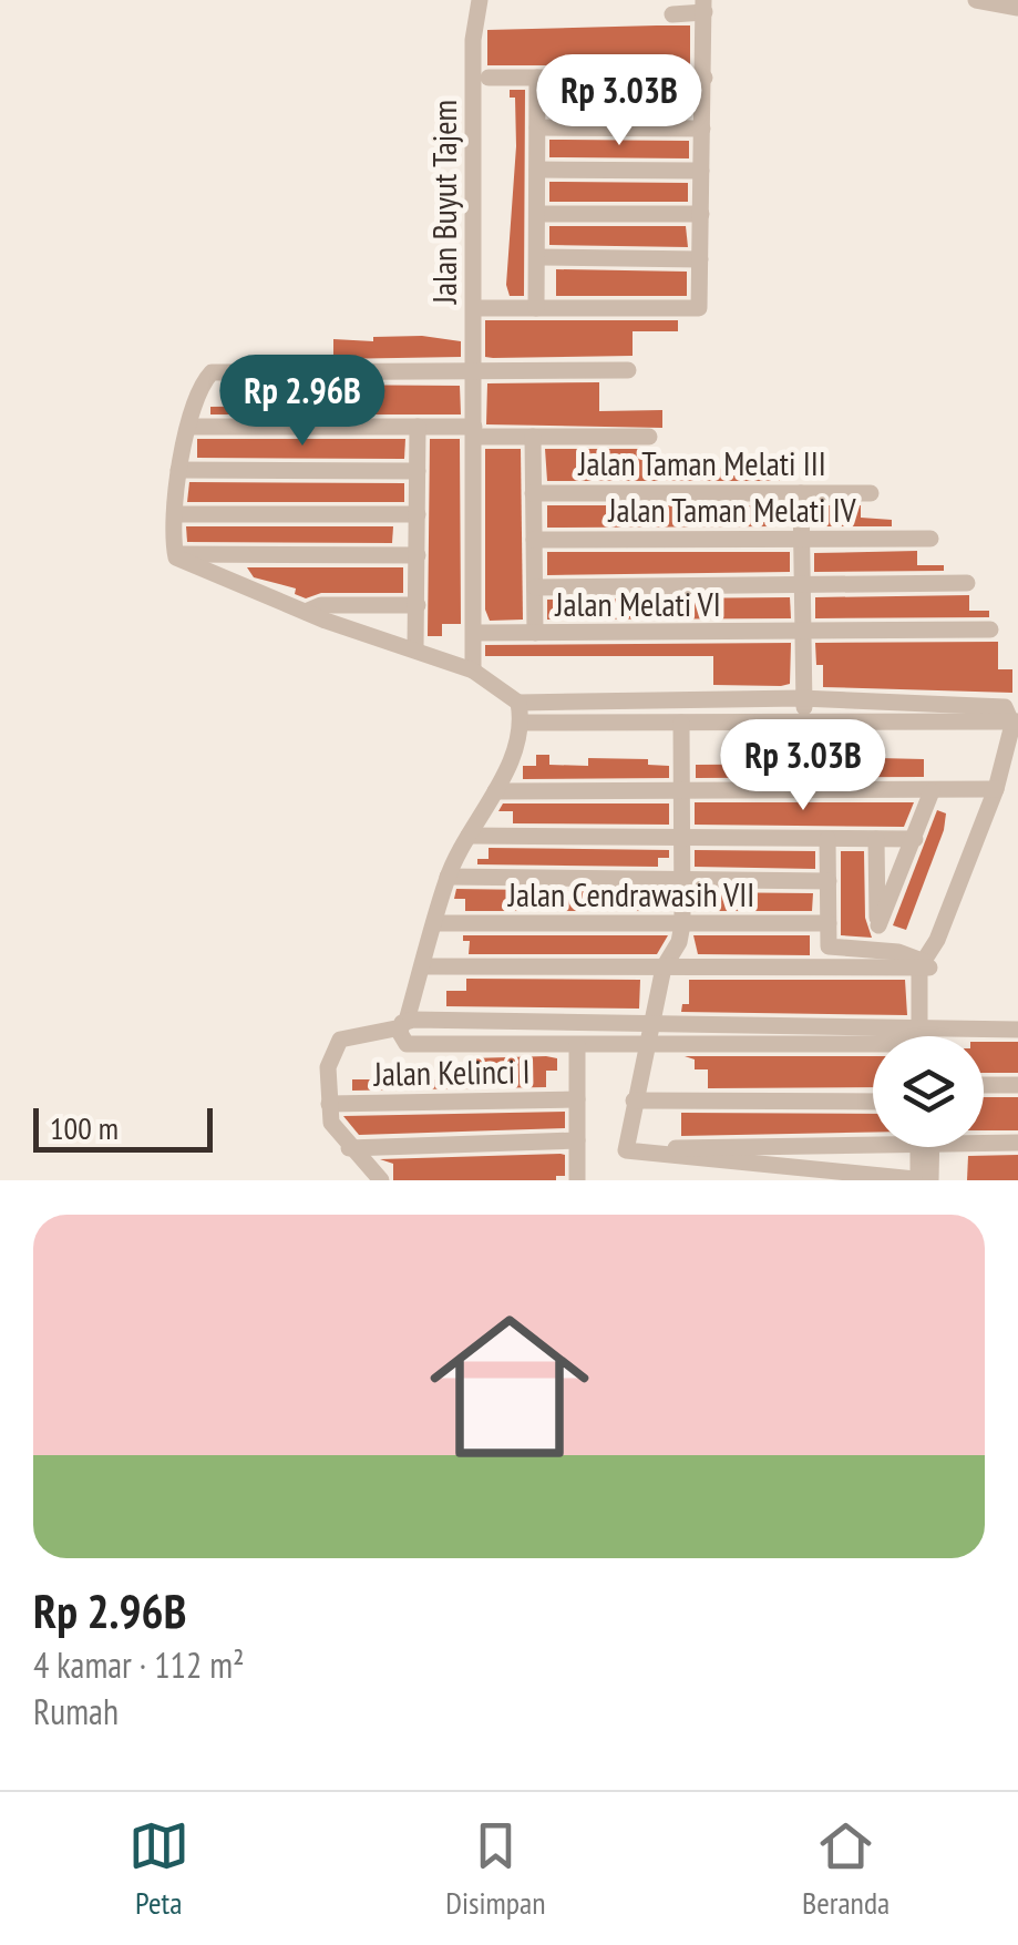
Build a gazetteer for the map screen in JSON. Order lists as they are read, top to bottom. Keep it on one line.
{"streets":{"street":["Jalan Buyut Tajem","Jalan Taman Melati III","Jalan Taman Melati IV","Jalan Melati VI","Jalan Cendrawasih VII","Jalan Kelinci I"]},"crossings":[["Jalan Buyut Tajem","Jalan Melati VI"]],"scale_bar":"100 m","page":{"price":["Rp 3.03B","Rp 2.96B","Rp 3.03B"],"scale":"100 m","list":[{"name":"Rp 2.96B","note":"4 kamar · 112 m² · Rumah"}],"tabs":["Peta","Disimpan","Beranda"]}}
